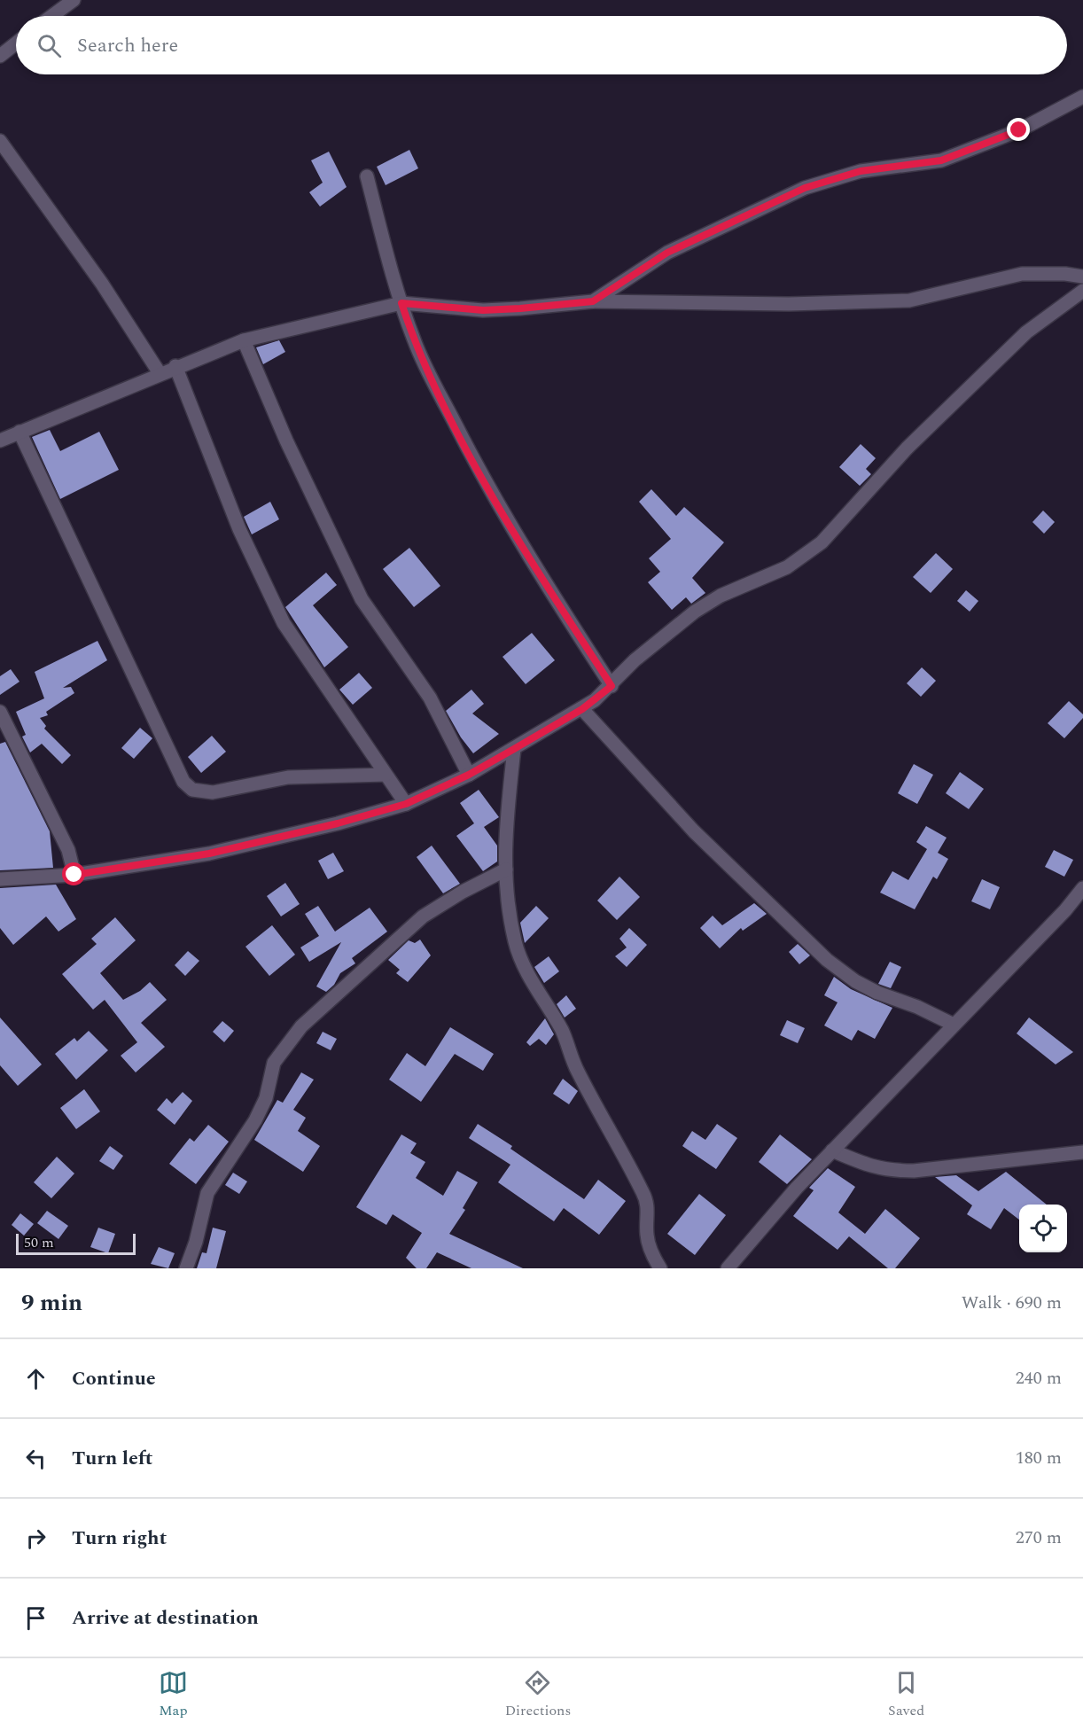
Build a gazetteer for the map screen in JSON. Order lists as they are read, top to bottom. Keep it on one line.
{"scale_bar":"50 m","page":{"search":"Search here","scale":"50 m","heading":["9 min","Walk · 690 m"],"list":[["Continue","240 m"],["Turn left","180 m"],["Turn right","270 m"],"Arrive at destination"],"nav":["Map","Directions","Saved"]}}
